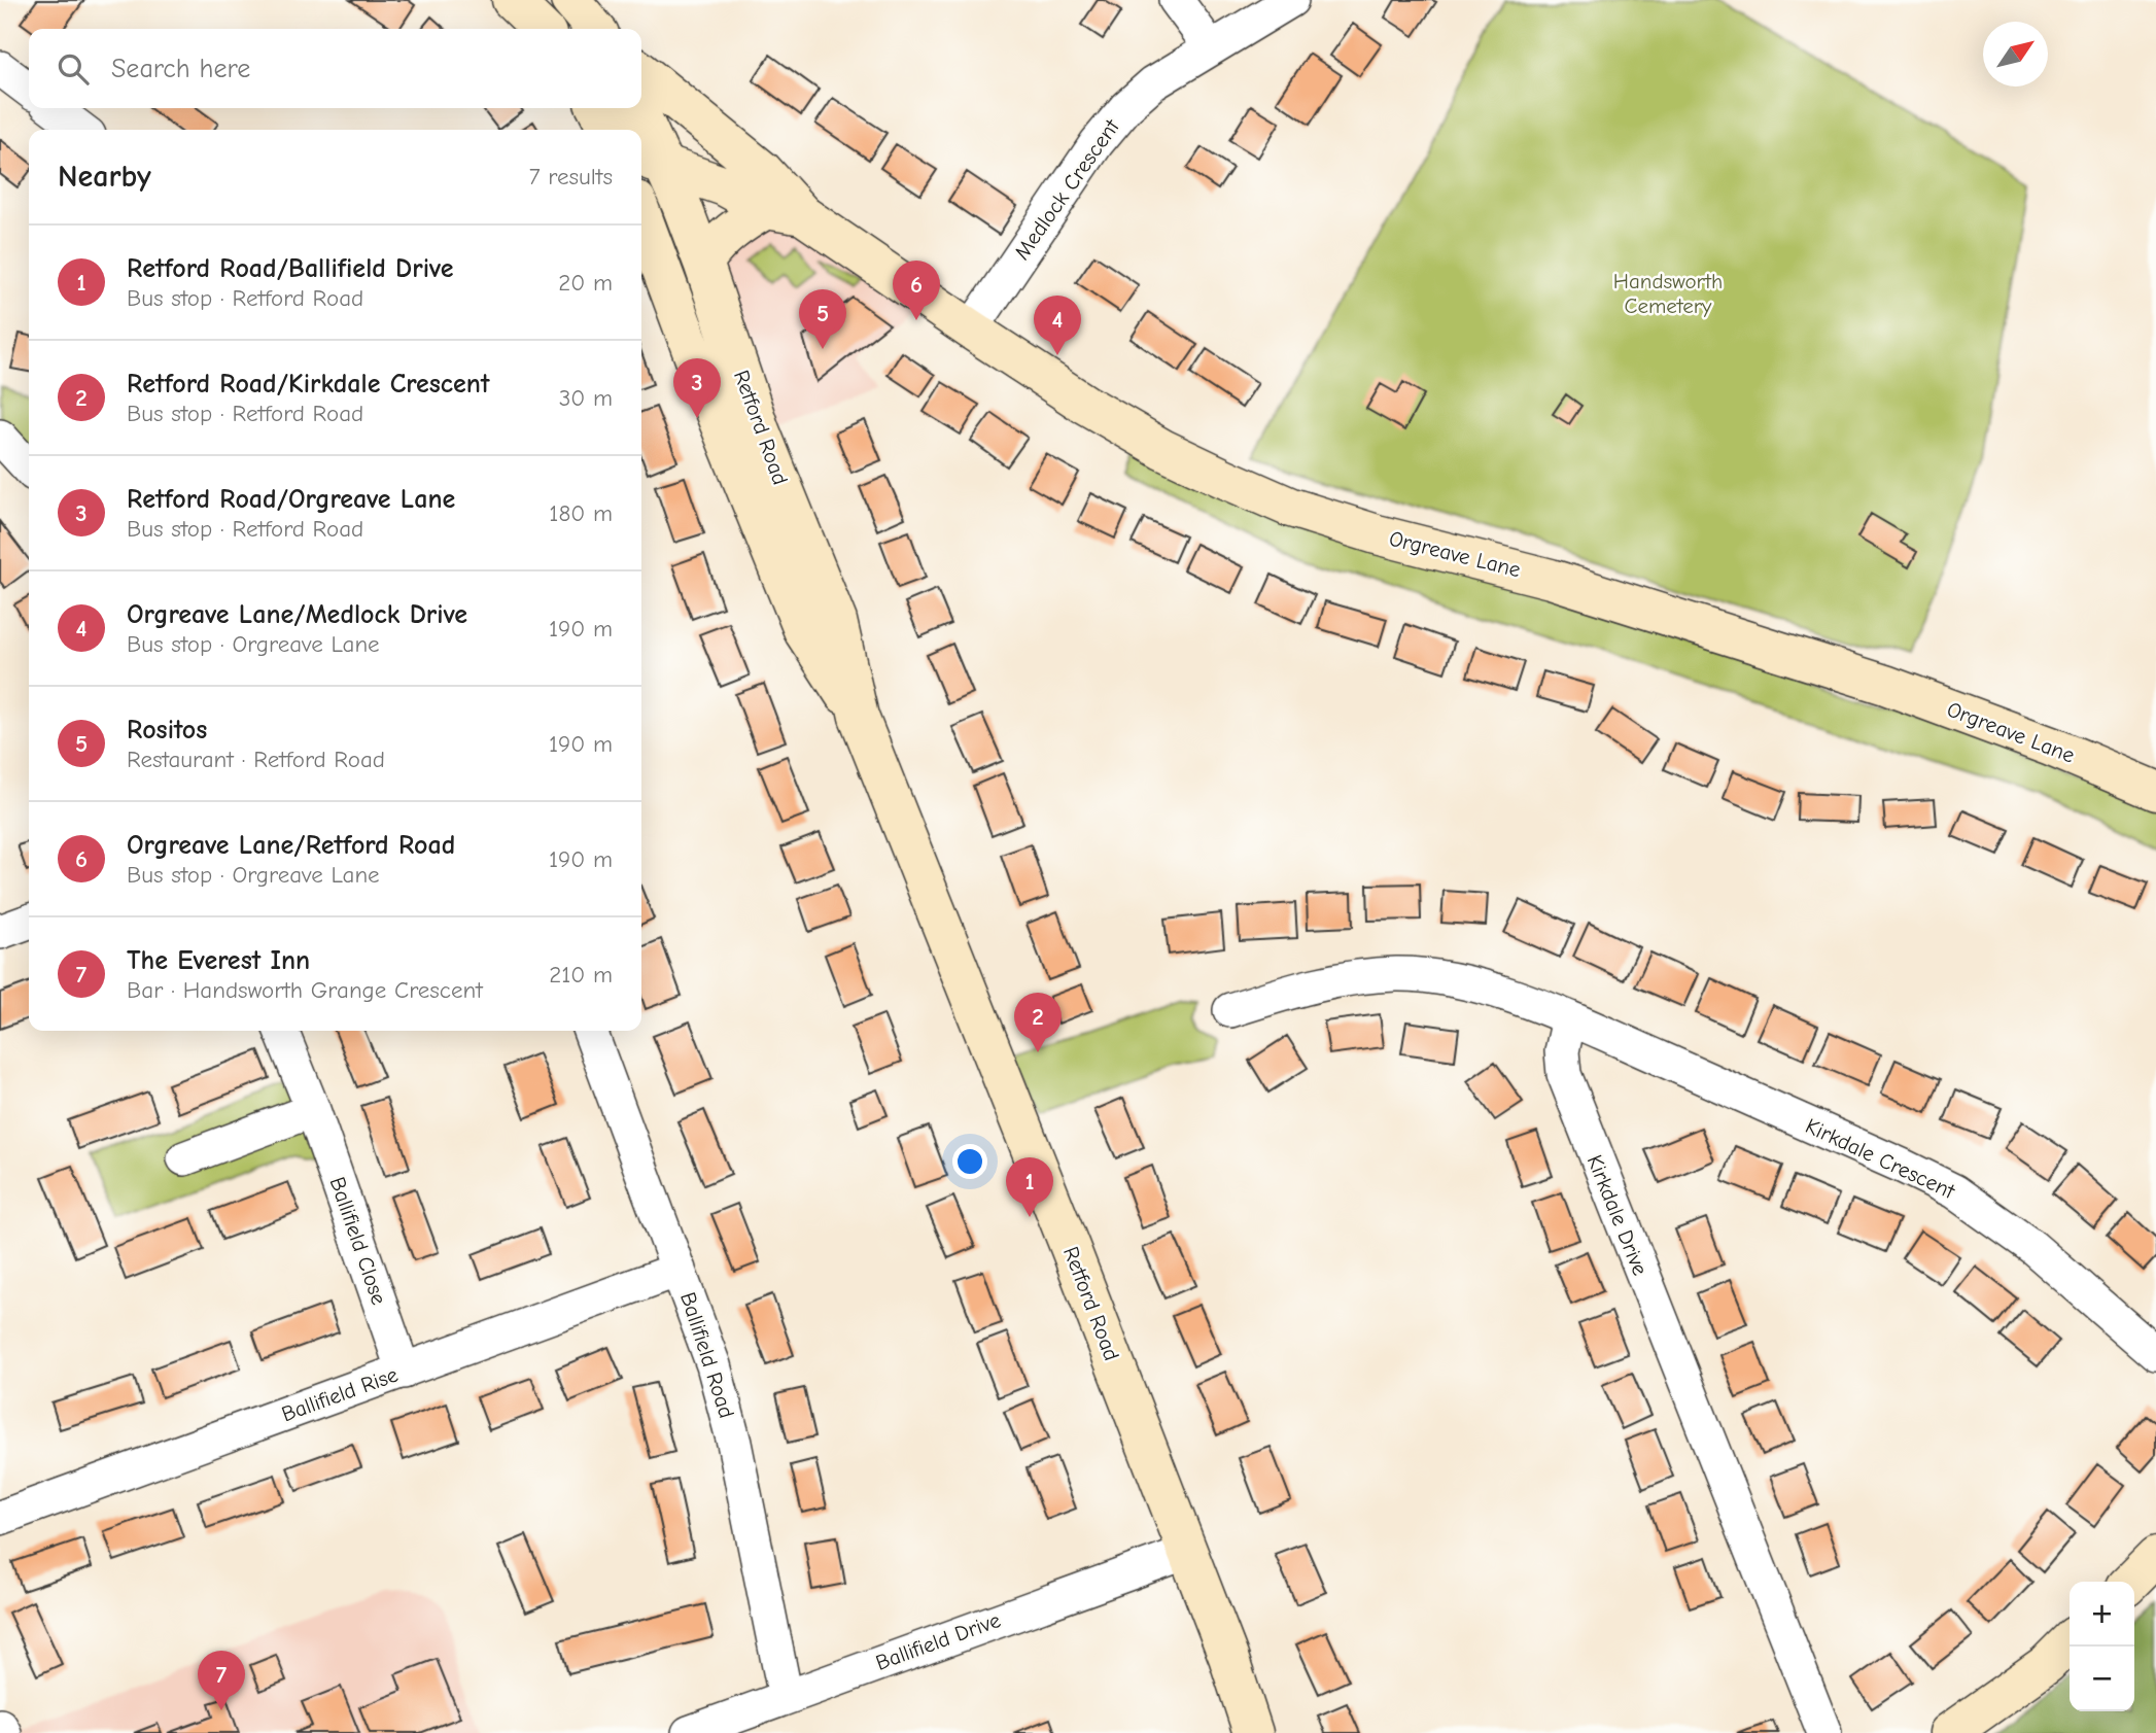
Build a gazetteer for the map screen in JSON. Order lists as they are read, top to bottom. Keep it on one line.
{"streets":{"main road":["Retford Road","Orgreave Lane"],"street":["Medlock Crescent","Kirkdale Crescent","Kirkdale Drive","Ballifield Close","Ballifield Road","Ballifield Rise","Ballifield Drive"]},"crossings":[["Medlock Crescent","Orgreave Lane"],["Retford Road","Orgreave Lane"],["Retford Road","Ballifield Drive"],["Kirkdale Crescent","Kirkdale Drive"],["Ballifield Close","Ballifield Rise"],["Ballifield Road","Ballifield Rise"],["Ballifield Road","Ballifield Drive"]],"parks":["Handsworth Cemetery"],"north":"top right","page":{"search":"Search here","heading":["Nearby","7 results"],"list":[{"mark":"1","name":"Retford Road/Ballifield Drive","note":"Bus stop · Retford Road","value":"20 m"},{"mark":"2","name":"Retford Road/Kirkdale Crescent","note":"Bus stop · Retford Road","value":"30 m"},{"mark":"3","name":"Retford Road/Orgreave Lane","note":"Bus stop · Retford Road","value":"180 m"},{"mark":"4","name":"Orgreave Lane/Medlock Drive","note":"Bus stop · Orgreave Lane","value":"190 m"},{"mark":"5","name":"Rositos","note":"Restaurant · Retford Road","value":"190 m"},{"mark":"6","name":"Orgreave Lane/Retford Road","note":"Bus stop · Orgreave Lane","value":"190 m"},{"mark":"7","name":"The Everest Inn","note":"Bar · Handsworth Grange Crescent","value":"210 m"}],"pins":["6","5","4","3","2","1","7"],"map_buttons":["+","−"]}}
